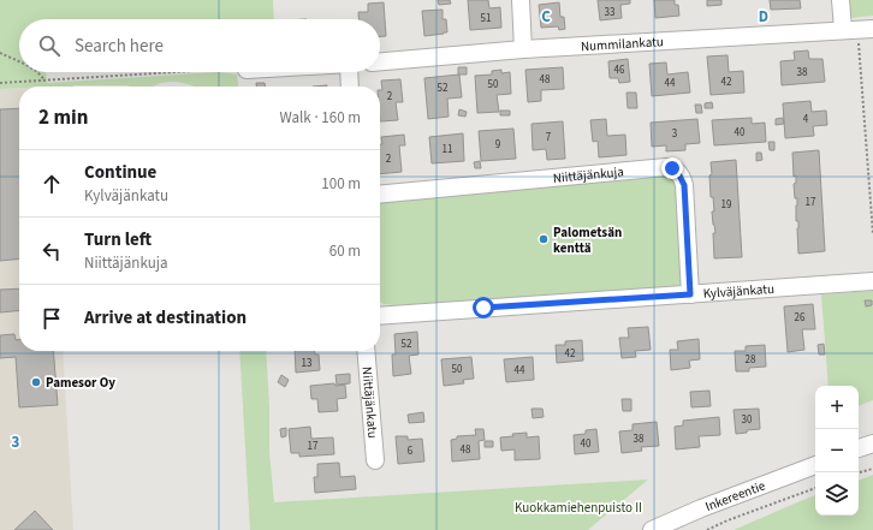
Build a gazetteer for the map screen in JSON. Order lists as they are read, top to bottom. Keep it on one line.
{"streets":{"street":["Nummilankatu","Niittäjänkuja","Kylväjänkatu","Niittäjänkatu","Inkereentie"]},"crossings":[["Niittäjänkuja","Kylväjänkatu"]],"parks":["Kuokkamiehenpuisto II"],"places":["Palometsän kenttä","Pamesor Oy"],"house_numbers":["33","51","46","38","48","42","44","50","52","2","4","40","3","7","9","11","2","17","19","26","52","42","28","13","50","44","30","38","40","17","48","6"],"page":{"search":"Search here","heading":["2 min","Walk · 160 m"],"list":[["Continue","Kylväjänkatu","100 m"],["Turn left","Niittäjänkuja","60 m"],"Arrive at destination"],"map_buttons":["+","−"]},"grid":{"columns":["C","D"],"rows":["3"]}}
